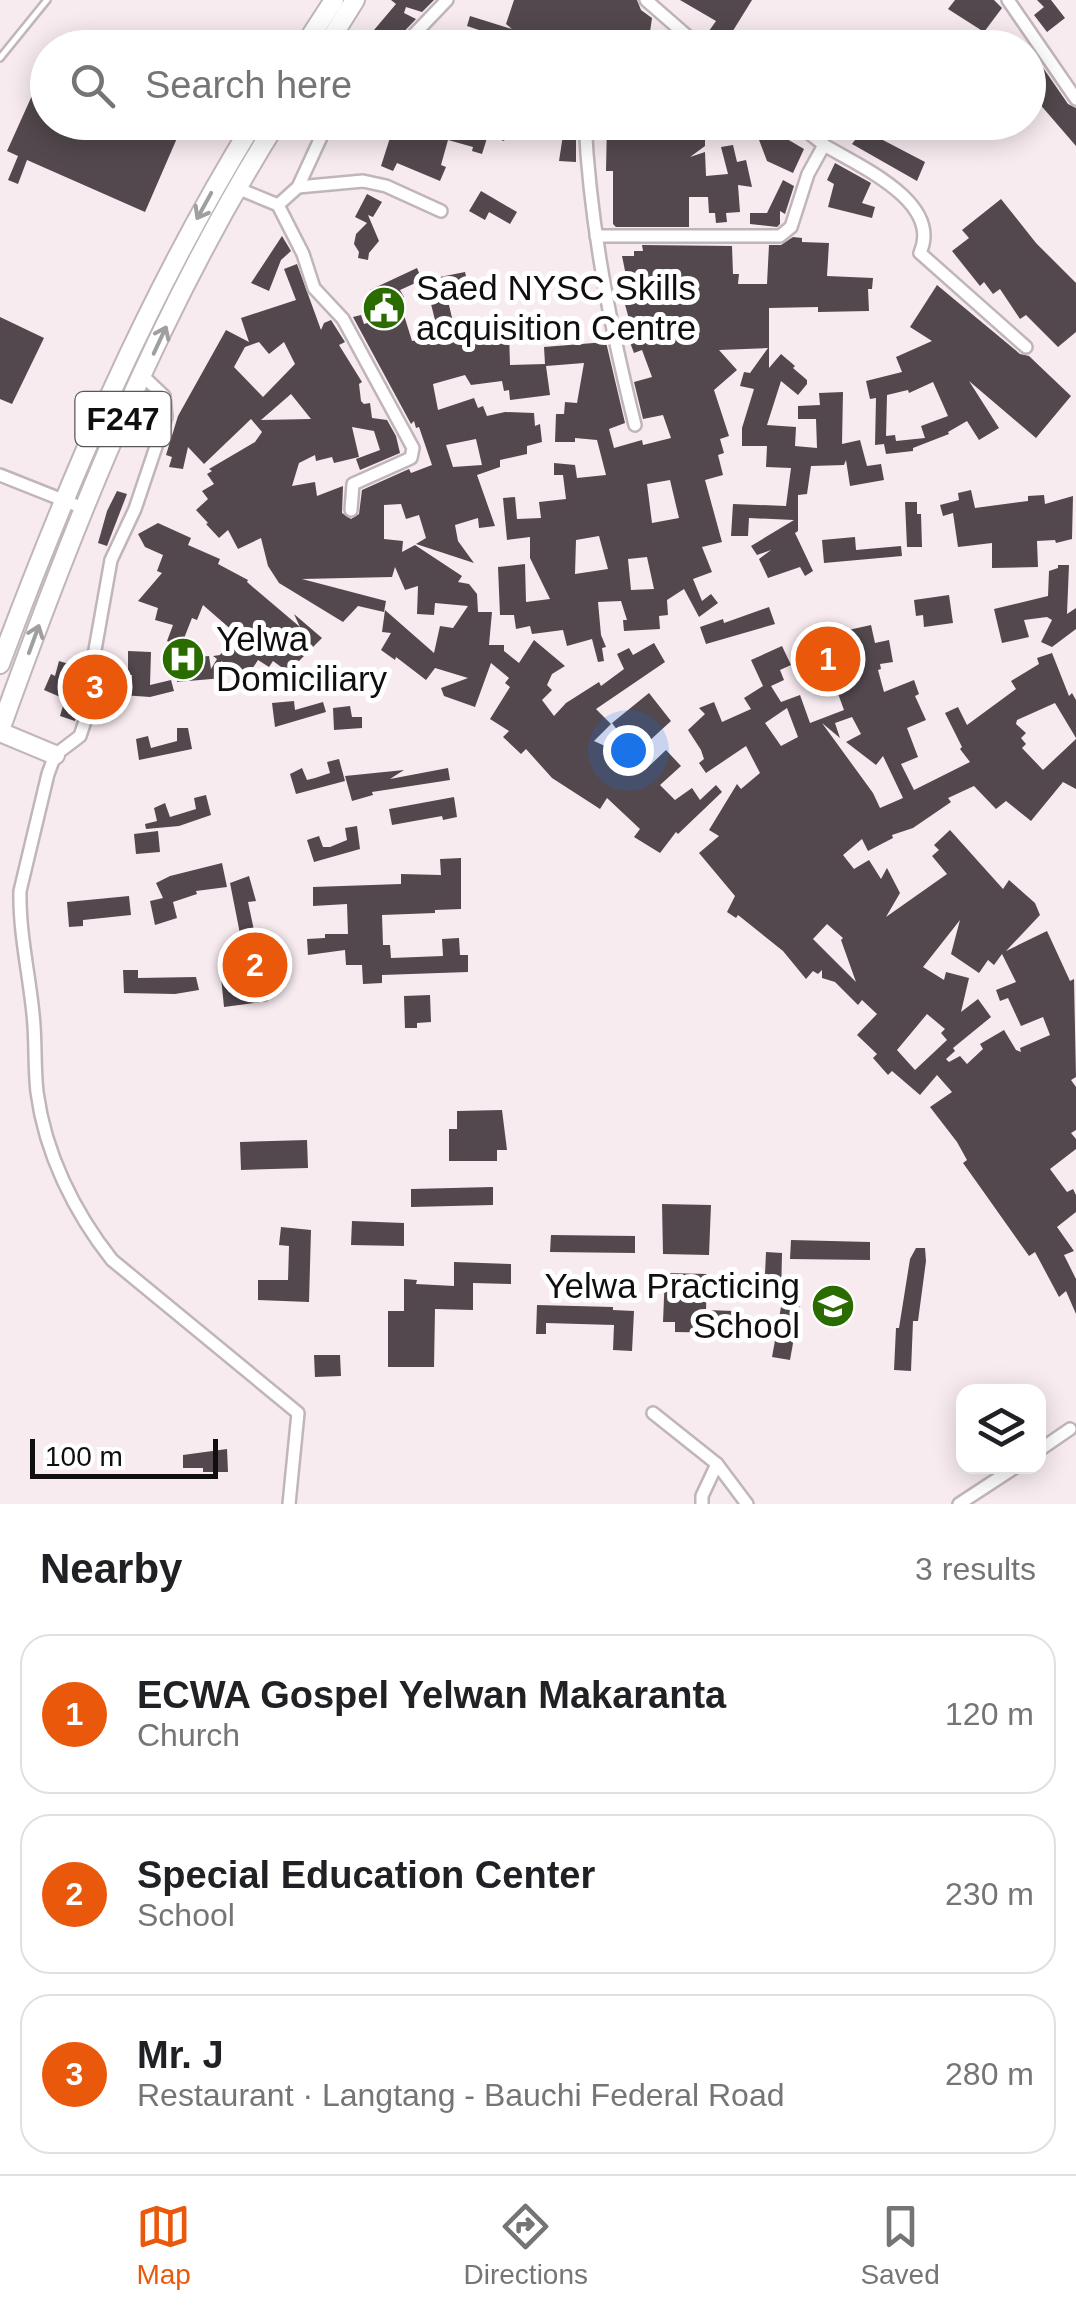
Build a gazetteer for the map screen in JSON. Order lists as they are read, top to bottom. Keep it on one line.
{"streets":{"main road":["F247"]},"places":{"public building":["Saed NYSC Skills acquisition Centre"],"hospital":["Yelwa Domiciliary"],"school or university":["Yelwa Practicing School"]},"scale_bar":"100 m","page":{"search":"Search here","pins":["1","3","2"],"scale":"100 m","heading":["Nearby","3 results"],"list":[{"mark":"1","name":"ECWA Gospel Yelwan Makaranta","note":"Church","value":"120 m"},{"mark":"2","name":"Special Education Center","note":"School","value":"230 m"},{"mark":"3","name":"Mr. J","note":"Restaurant · Langtang - Bauchi Federal Road","value":"280 m"}],"nav":["Map","Directions","Saved"]}}
